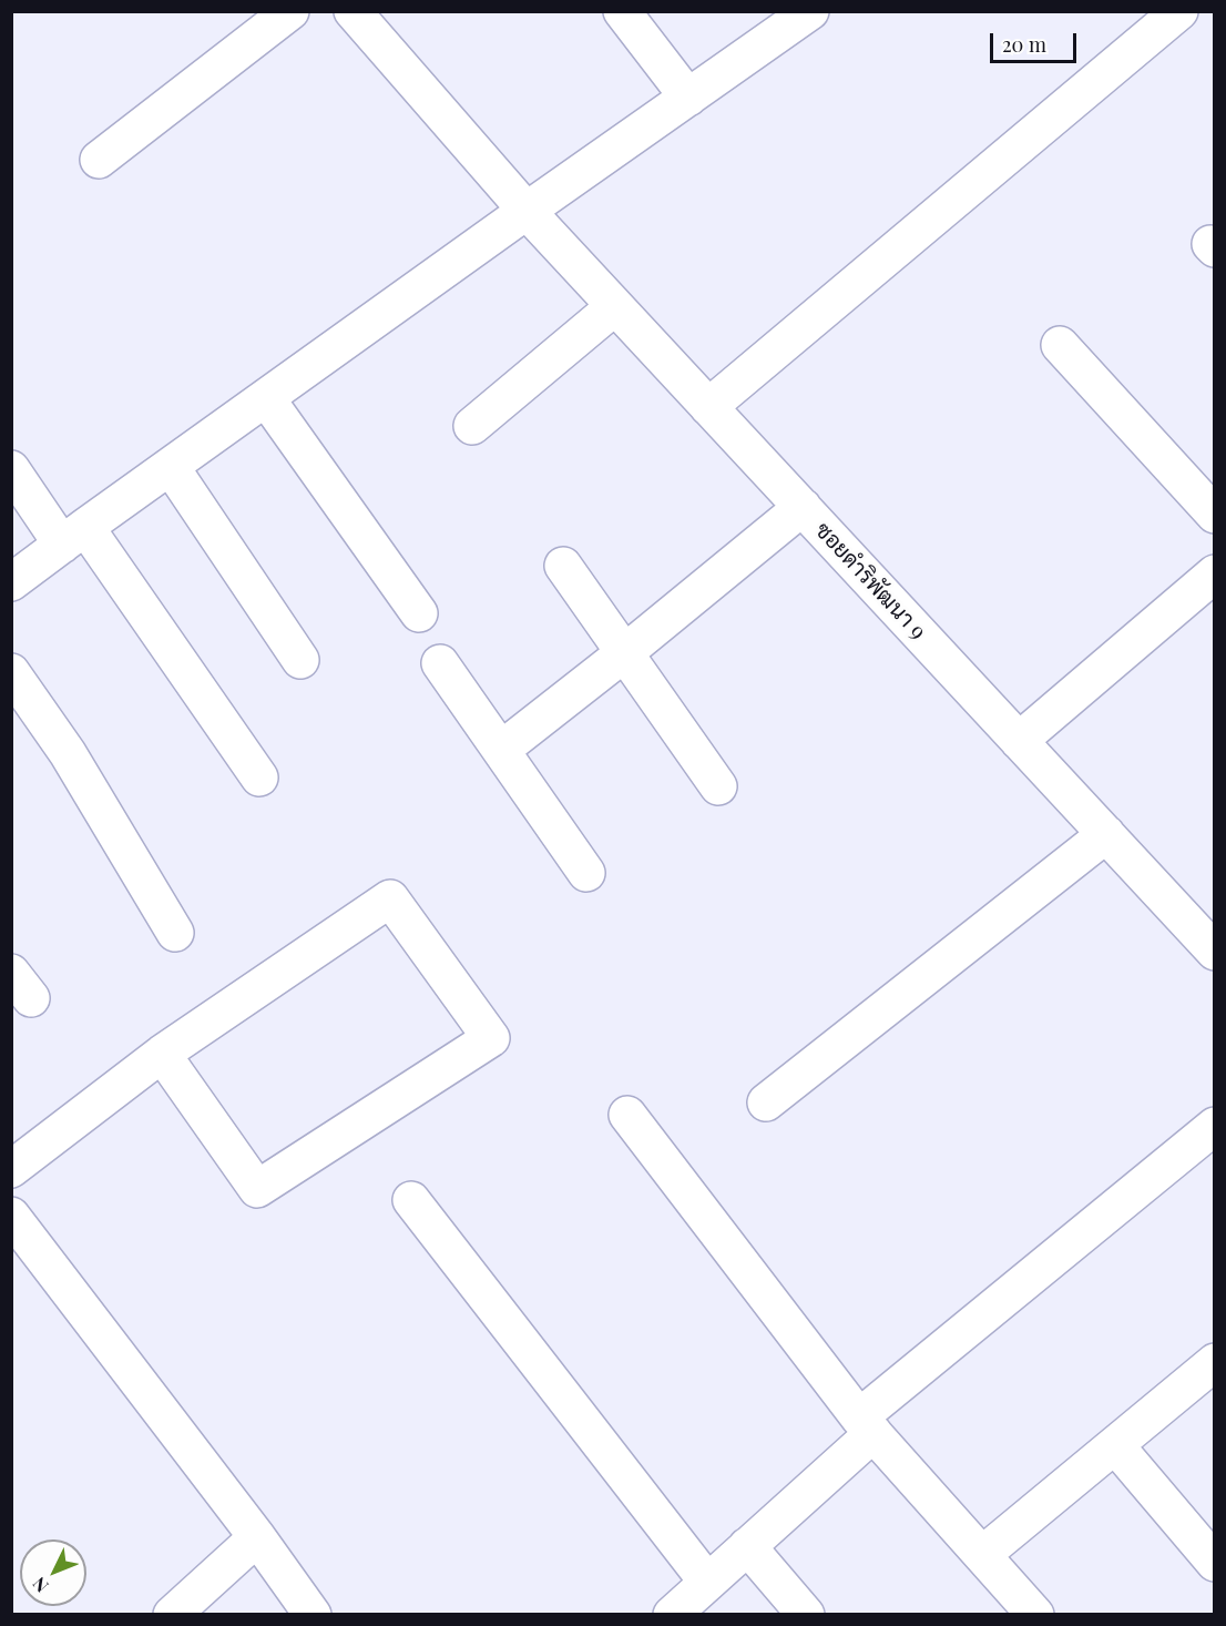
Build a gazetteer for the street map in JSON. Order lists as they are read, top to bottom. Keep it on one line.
{"streets":{"street":["ซอยดำริพัฒนา 9"]},"scale_bar":"20 m","north":"bottom left"}
